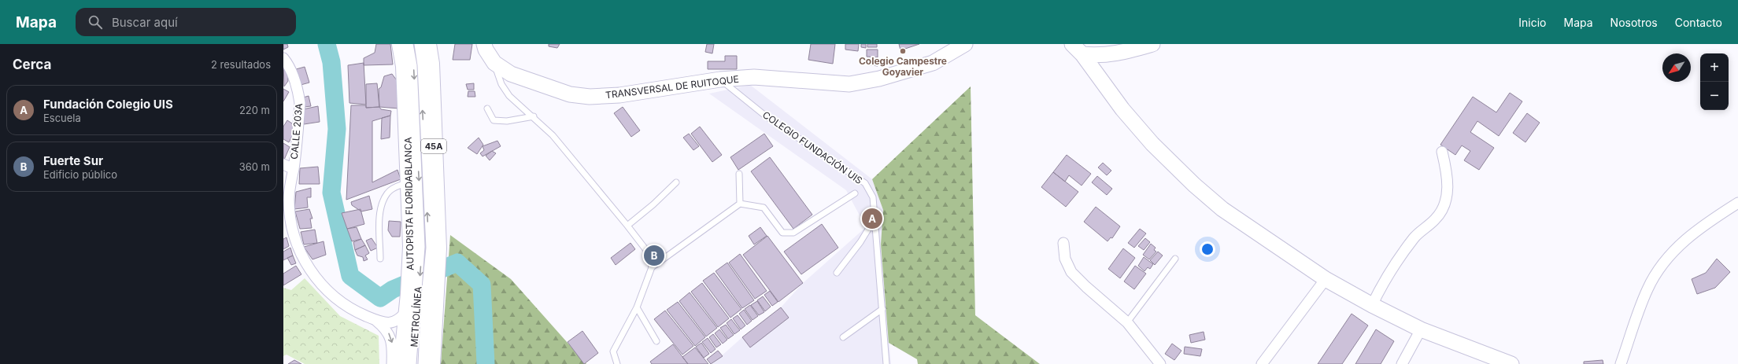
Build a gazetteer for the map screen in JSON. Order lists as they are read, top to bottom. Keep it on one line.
{"streets":{"highway":["45A","AUTOPISTA FLORIDABLANCA"],"street":["TRANSVERSAL DE RUITOQUE","CALLE 203A"],"lane":["COLEGIO FUNDACIÓN UIS","METROLÍNEA"]},"crossings":[["TRANSVERSAL DE RUITOQUE","COLEGIO FUNDACIÓN UIS"],["AUTOPISTA FLORIDABLANCA","METROLÍNEA"]],"places":["Colegio Campestre Goyavier"],"north":"bottom left","page":{"header":"Mapa","search":"Buscar aquí","nav":["Inicio","Mapa","Nosotros","Contacto"],"heading":["Cerca","2 resultados"],"map_buttons":["+","−"],"list":[{"mark":"A","name":"Fundación Colegio UIS","note":"Escuela","value":"220 m"},{"mark":"B","name":"Fuerte Sur","note":"Edificio público","value":"360 m"}],"pins":["A","B"]}}
